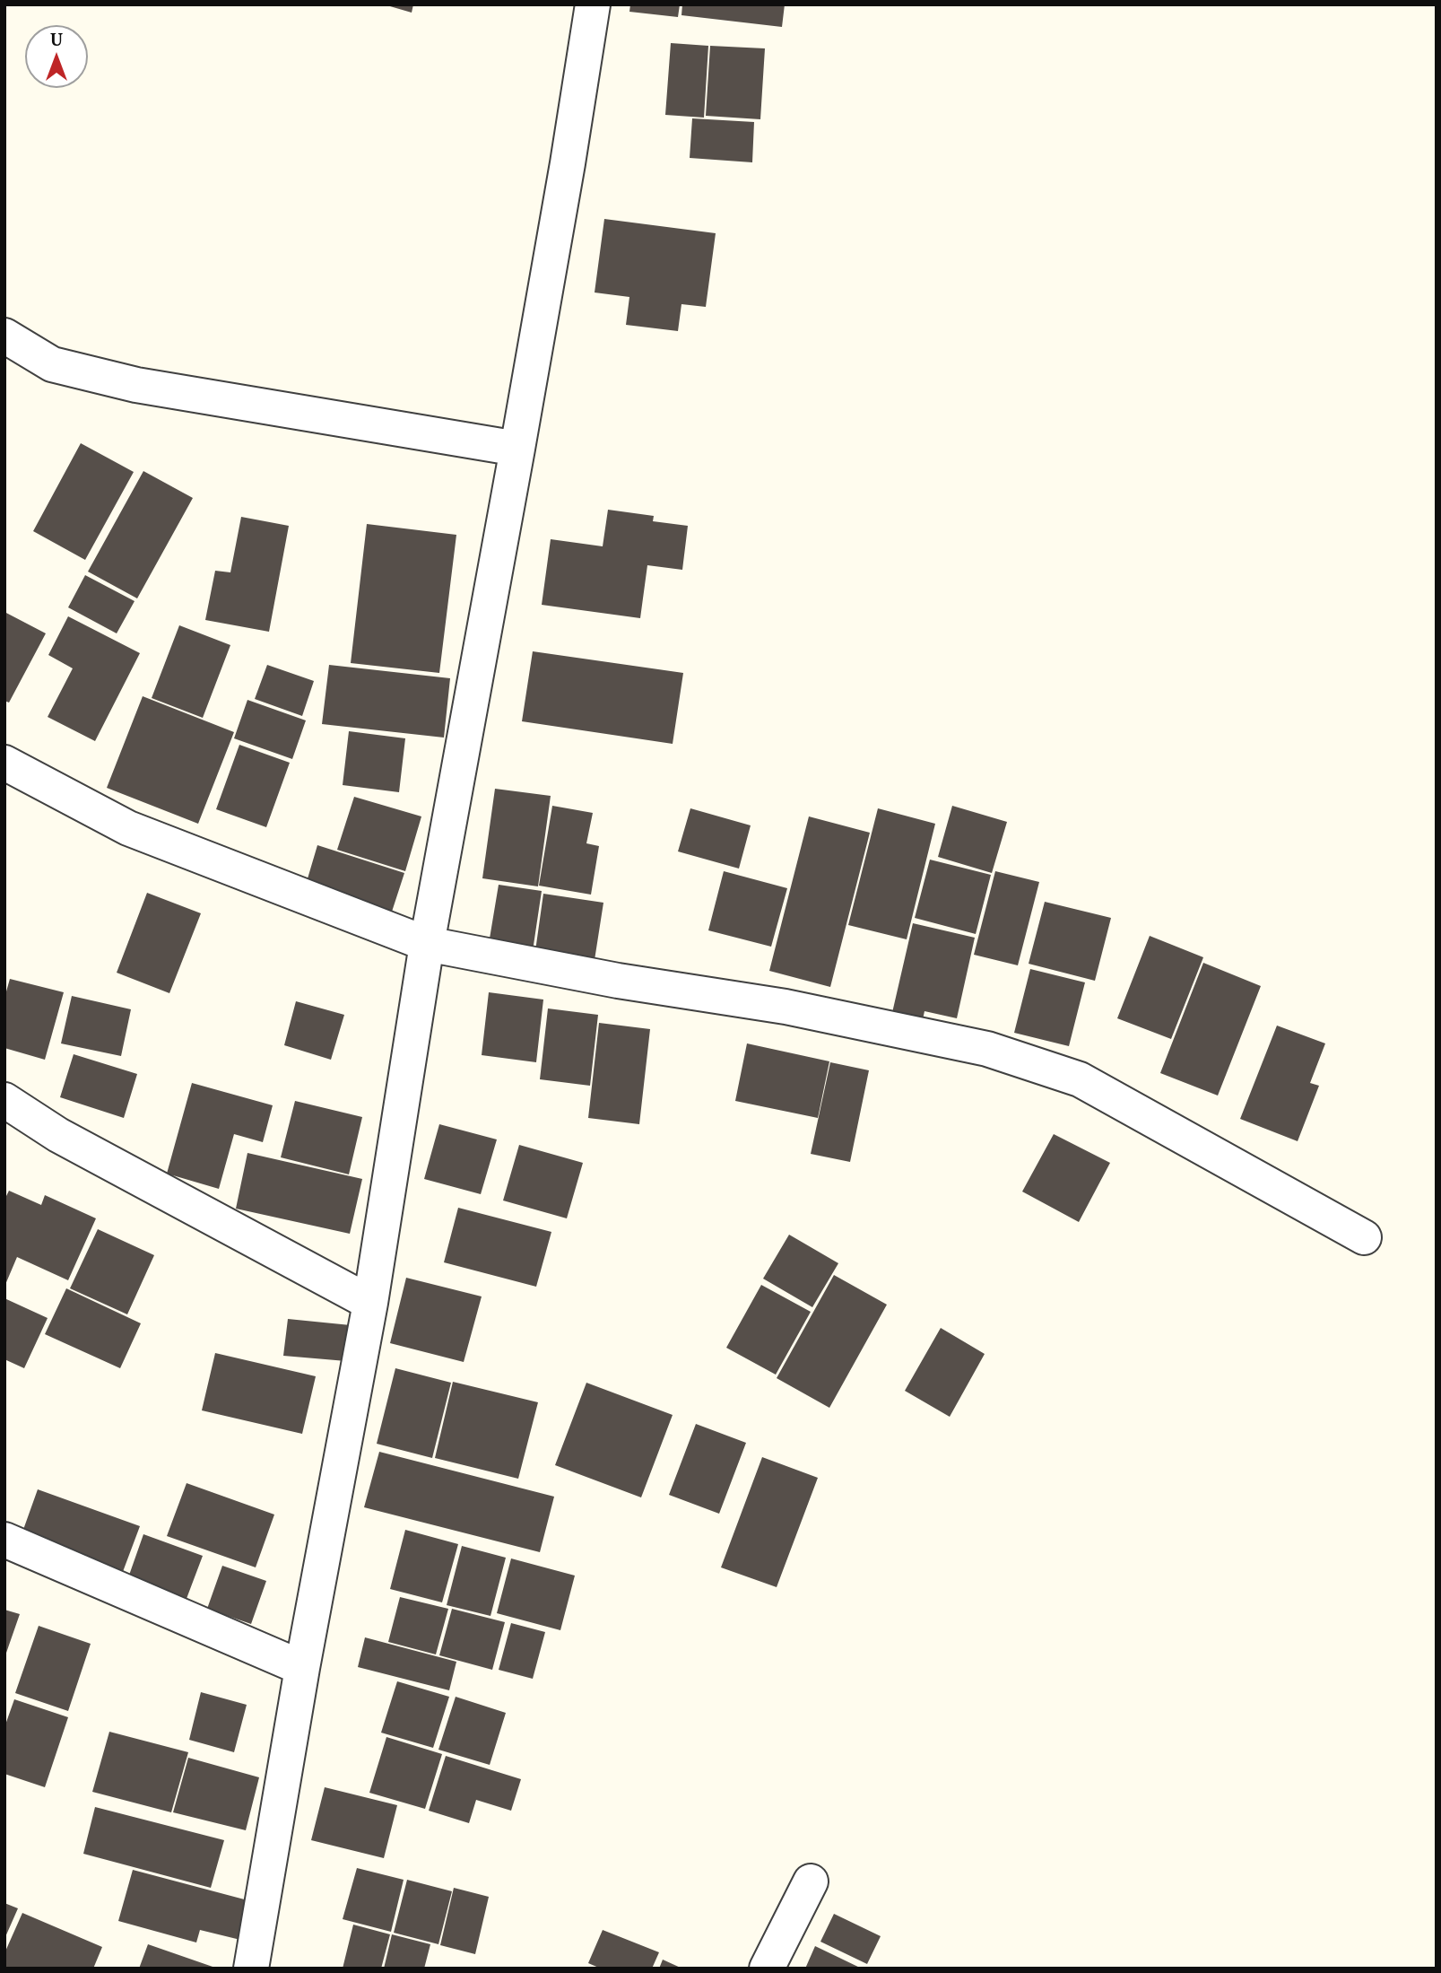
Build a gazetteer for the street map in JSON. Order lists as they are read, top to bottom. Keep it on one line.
{"north":"top"}
